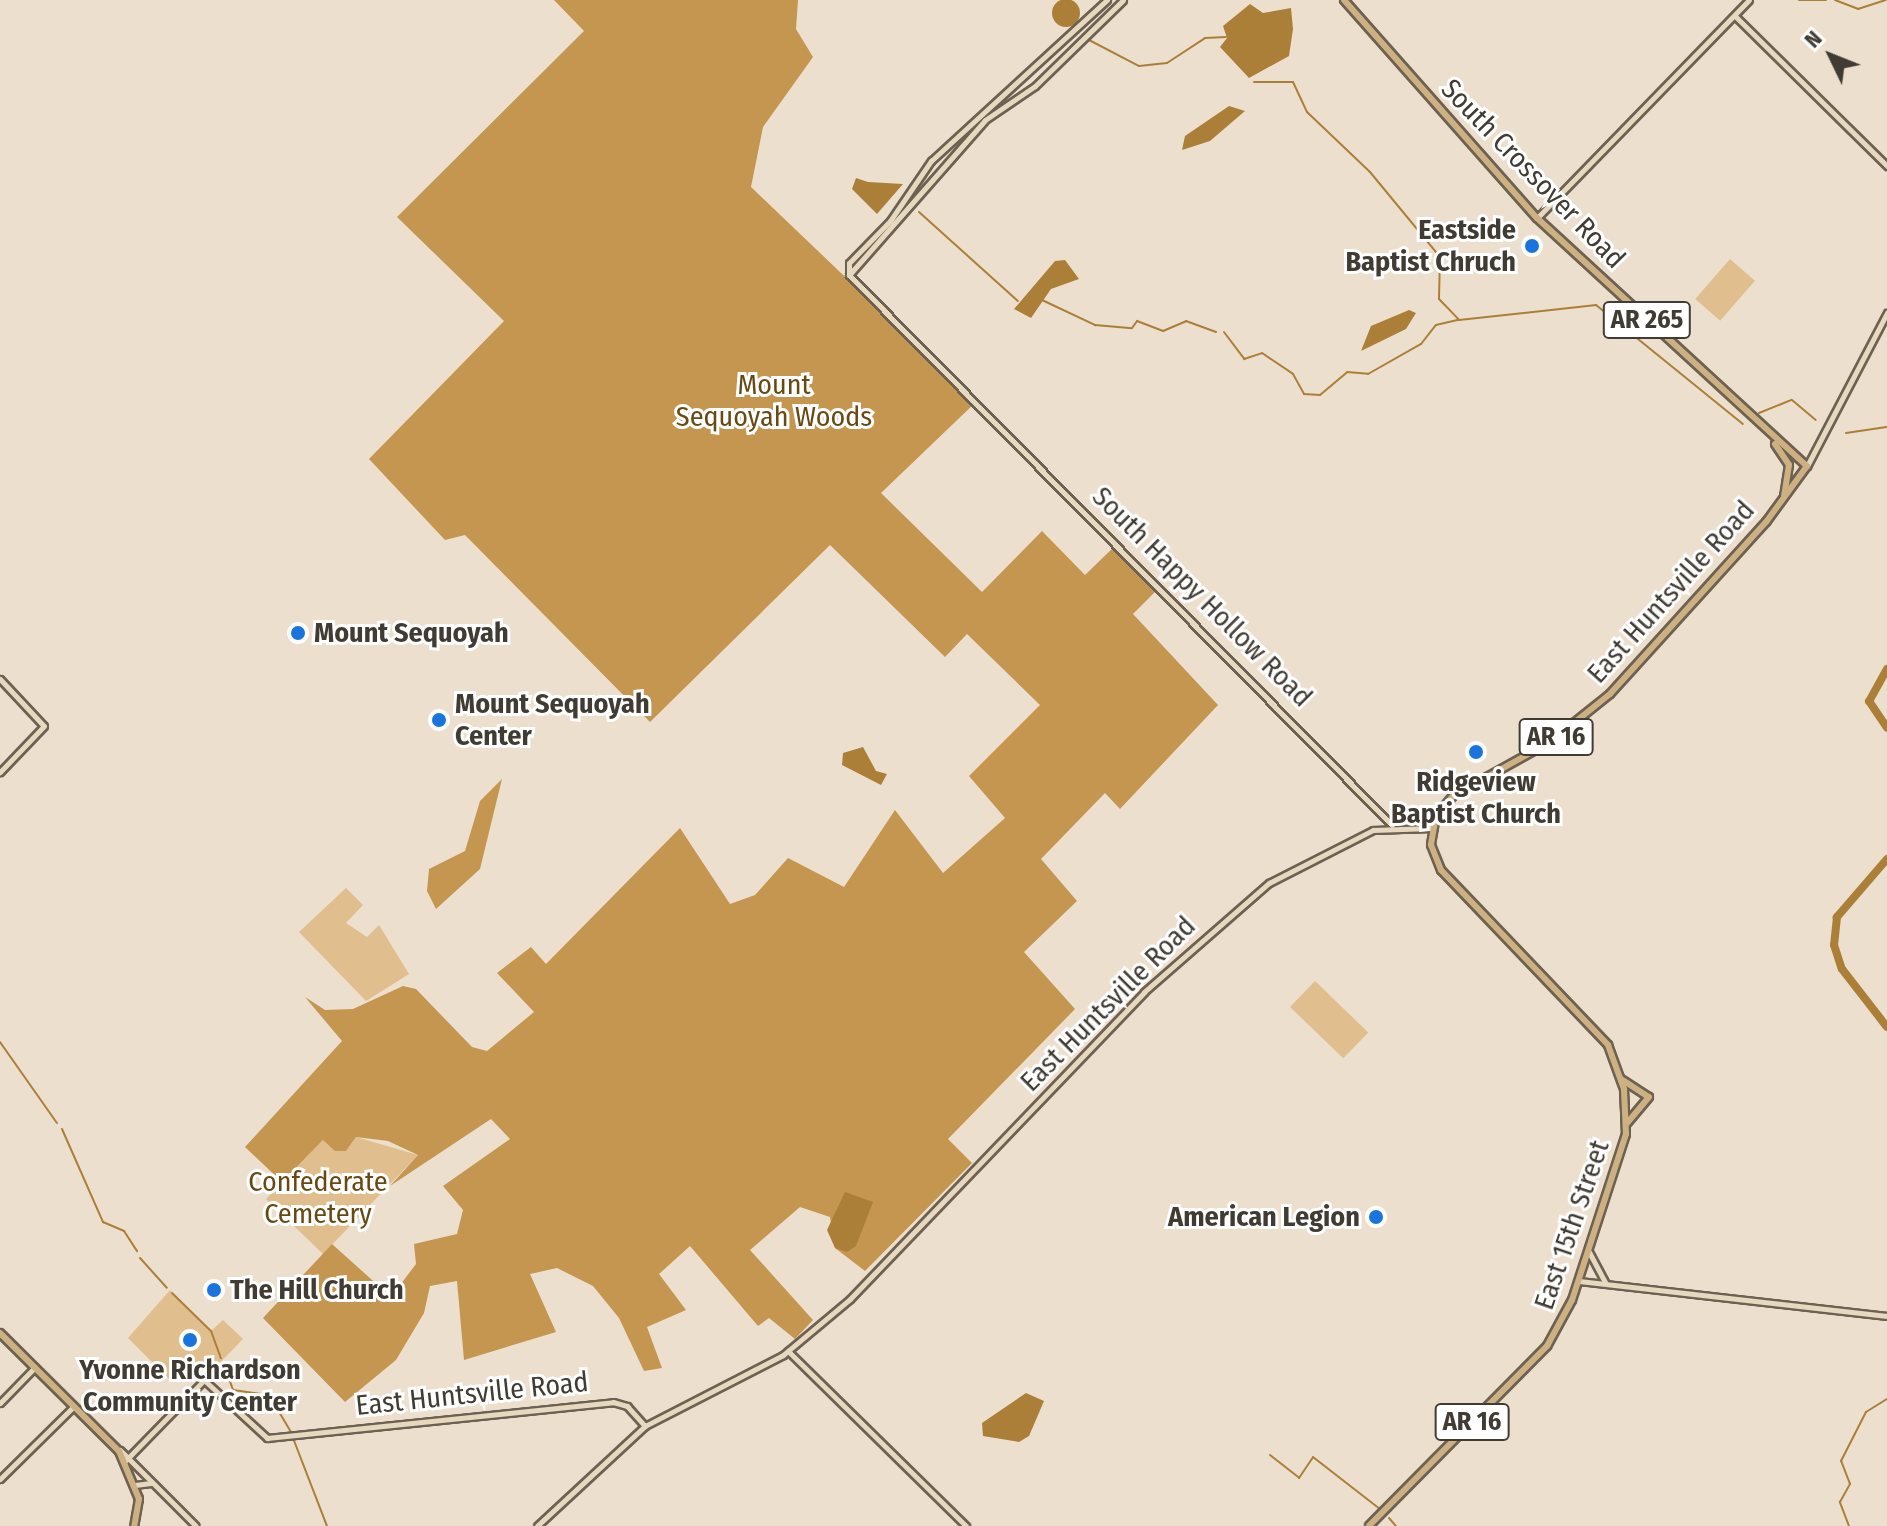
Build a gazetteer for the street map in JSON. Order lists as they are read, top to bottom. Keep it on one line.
{"streets":{"main road":["South Crossover Road","AR 265","East Huntsville Road","AR 16","East 15th Street"],"street":["South Happy Hollow Road"]},"crossings":[["South Crossover Road","East Huntsville Road"],["East Huntsville Road","South Happy Hollow Road"],["East Huntsville Road","AR 16"],["AR 16","East 15th Street"]],"parks":["Mount Sequoyah Woods","Confederate Cemetery"],"places":["Eastside Baptist Chruch","Mount Sequoyah","Mount Sequoyah Center","Ridgeview Baptist Church","American Legion","The Hill Church","Yvonne Richardson Community Center"],"north":"top left"}
